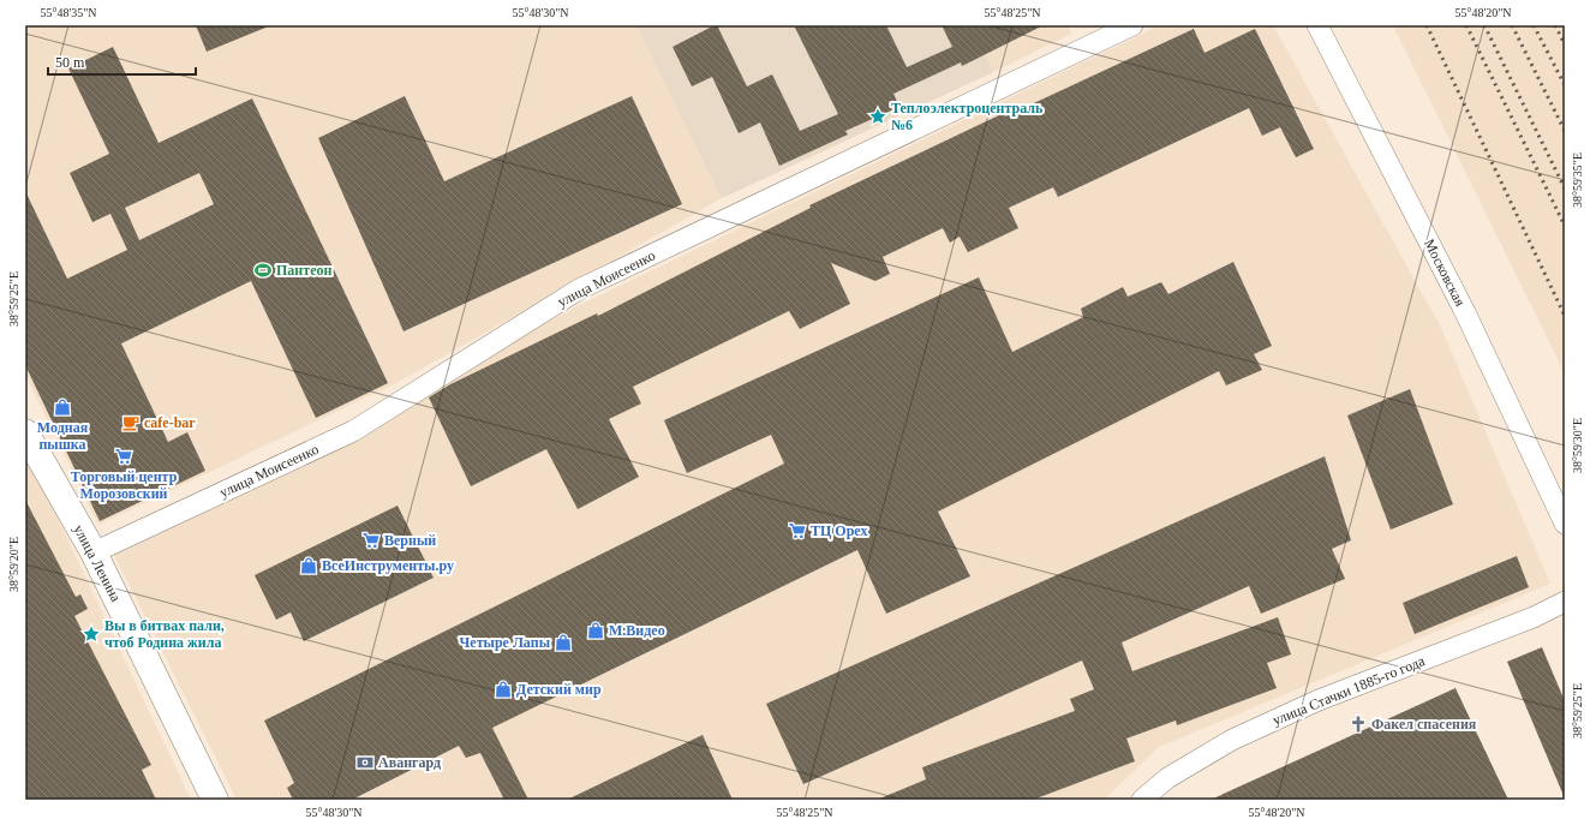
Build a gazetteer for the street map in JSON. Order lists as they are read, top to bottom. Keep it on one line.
{"streets":{"main road":["улица Ленина"],"street":["Московская","улица Моисеенко","улица Стачки 1885-го года"]},"crossings":[["улица Моисеенко","улица Ленина"]],"places":{"place":["Теплоэлектроцентраль №6","Вы в битвах пали, чтоб Родина жила"],"sports":["Пантеон"],"shop":["Модная пышка","ВсеИнструменты.ру","М.Видео","Четыре Лапы","Детский мир"],"cafe":["cafe-bar"],"supermarket":["Торговый центр Морозовский","ТЦ Орех","Верный"],"church":["Факел спасения"],"bank":["Авангард"]},"scale_bar":"50 m","coordinates":["55°48'35\"N","55°48'30\"N","55°48'25\"N","55°48'20\"N","38°59'35\"E","38°59'25\"E","38°59'30\"E","38°59'20\"E"]}
